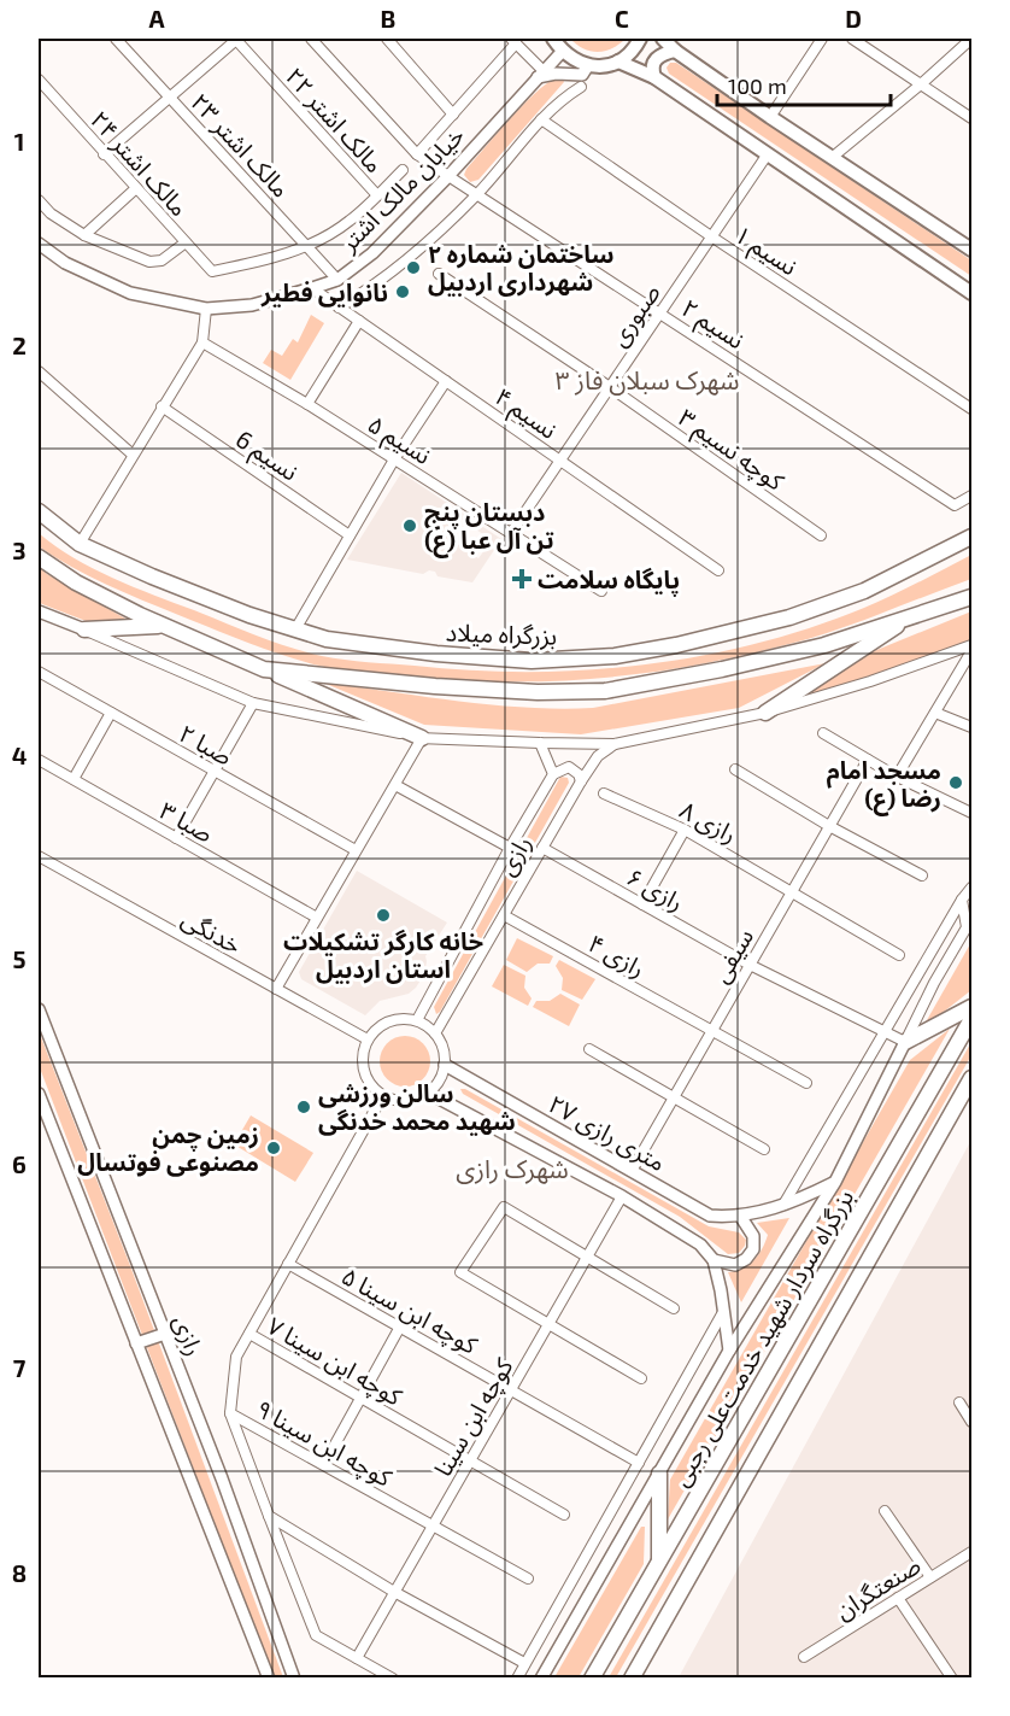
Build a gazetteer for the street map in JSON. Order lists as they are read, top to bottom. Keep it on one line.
{"streets":{"highway":["بزرگراه میلاد","بزرگراه سردار شهید خدمت‌علی رجبی"],"street":["مالک اشتر ۲۲","مالک اشتر ۲۳","مالک اشتر ۲۴","خیابان مالک اشتر","نسیم ۱","صبوری","نسیم ۲","نسیم ۴","نسیم ۵","کوچه نسیم ۳","نسیم 6","صبا ۲","صبا ۳","رازی ۸","رازی","رازی ۶","خدنگی","رازی ۴","سیفی","۲۷ متری رازی","کوچه ابن سینا ۵","کوچه ابن سینا ۷","کوچه ابن سینا","کوچه ابن سینا ۹","صنعتگران"]},"crossings":[["مالک اشتر ۲۳","مالک اشتر ۲۴"],["مالک اشتر ۲۳","خیابان مالک اشتر"],["خیابان مالک اشتر","نسیم ۲"],["خیابان مالک اشتر","نسیم ۴"],["نسیم ۱","صبوری"],["صبوری","نسیم ۲"],["صبوری","نسیم ۴"],["صبوری","نسیم ۵"],["صبوری","کوچه نسیم ۳"],["رازی ۸","سیفی"],["رازی","رازی ۶"],["رازی","خدنگی"],["رازی","رازی ۴"],["رازی","۲۷ متری رازی"],["رازی ۶","سیفی"],["خدنگی","۲۷ متری رازی"],["رازی ۴","سیفی"],["سیفی","۲۷ متری رازی"],["۲۷ متری رازی","کوچه ابن سینا"],["کوچه ابن سینا ۵","کوچه ابن سینا ۷"],["کوچه ابن سینا ۵","کوچه ابن سینا"],["کوچه ابن سینا ۷","کوچه ابن سینا"],["کوچه ابن سینا ۷","کوچه ابن سینا ۹"],["کوچه ابن سینا","کوچه ابن سینا ۹"]],"districts":["شهرک سبلان فاز ۳","شهرک رازی"],"places":{"other":["ساختمان شماره ۲ شهرداری اردبیل","نانوایی فطیر","دبستان پنج تن آل عبا (ع)","مسجد امام رضا (ع)","خانه کارگر تشکیلات استان اردبیل","سالن ورزشی شهید محمد خدنگی","زمین چمن مصنوعی فوتسال"],"health":["پایگاه سلامت"]},"scale_bar":"100 m","grid":{"columns":["A","B","C","D"],"rows":["1","2","3","4","5","6","7","8"]}}
